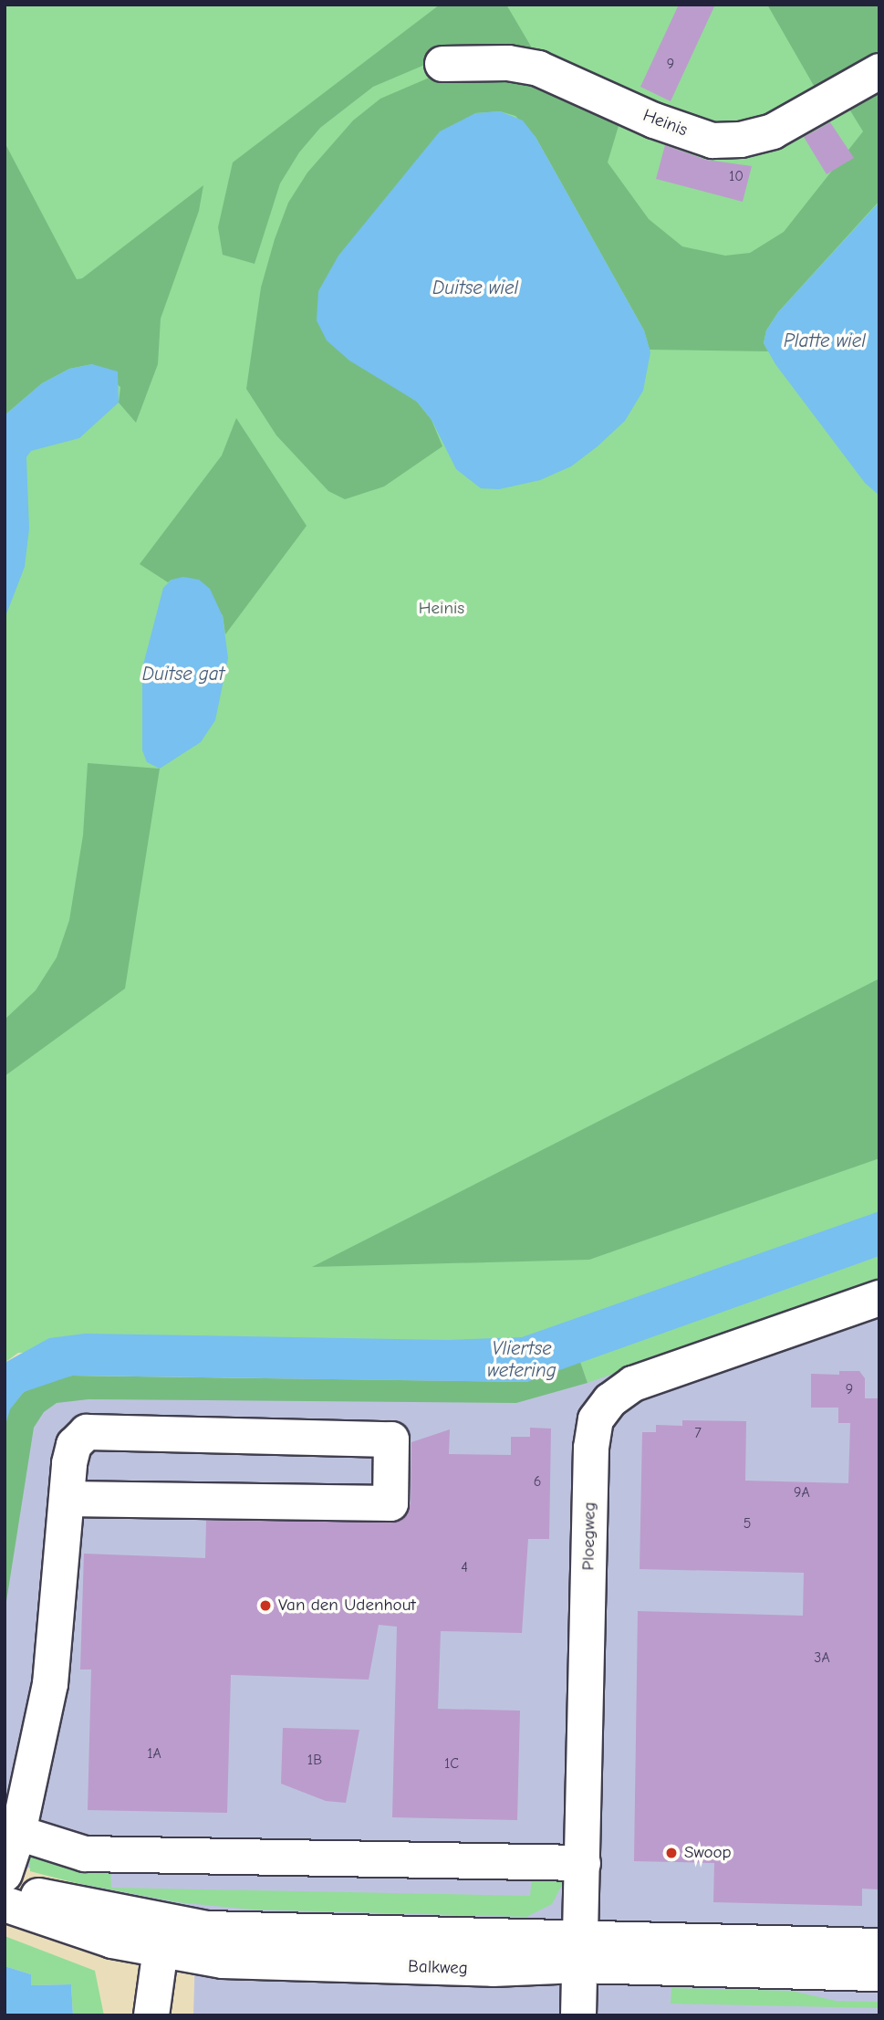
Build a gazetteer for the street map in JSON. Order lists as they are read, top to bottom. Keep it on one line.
{"streets":{"street":["Heinis","Ploegweg","Balkweg"]},"crossings":[["Ploegweg","Balkweg"]],"water":["Duitse wiel","Platte wiel","Duitse gat","Vliertse wetering"],"parks":["Heinis"],"places":["Van den Udenhout","Swoop"],"house_numbers":["9","10","9","7","6","9A","5","4","3A","1A","1B","1C"]}
